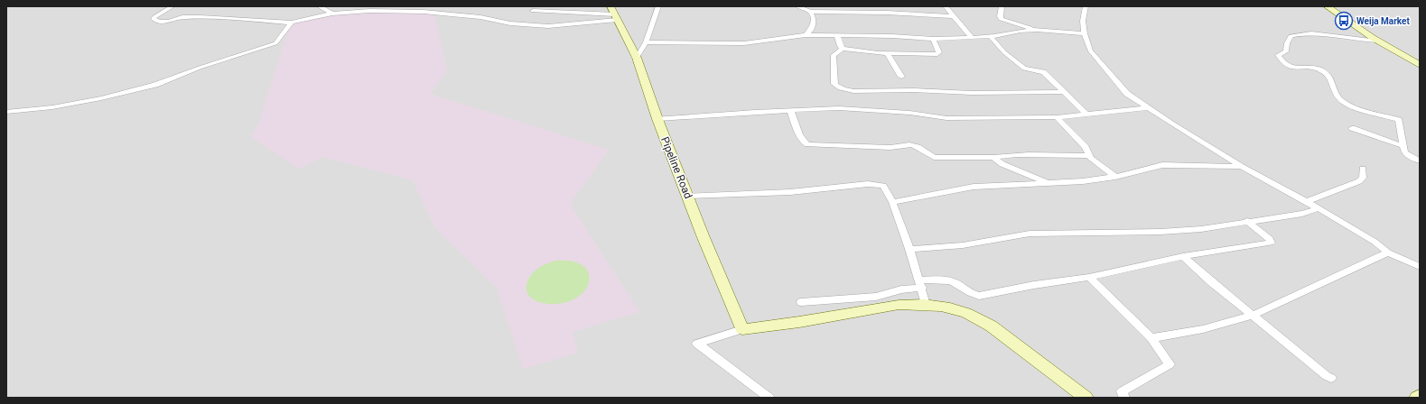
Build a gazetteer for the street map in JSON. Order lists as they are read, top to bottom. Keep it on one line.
{"streets":{"street":["Pipeline Road"]},"places":{"bus stop":["Weija Market"]}}
